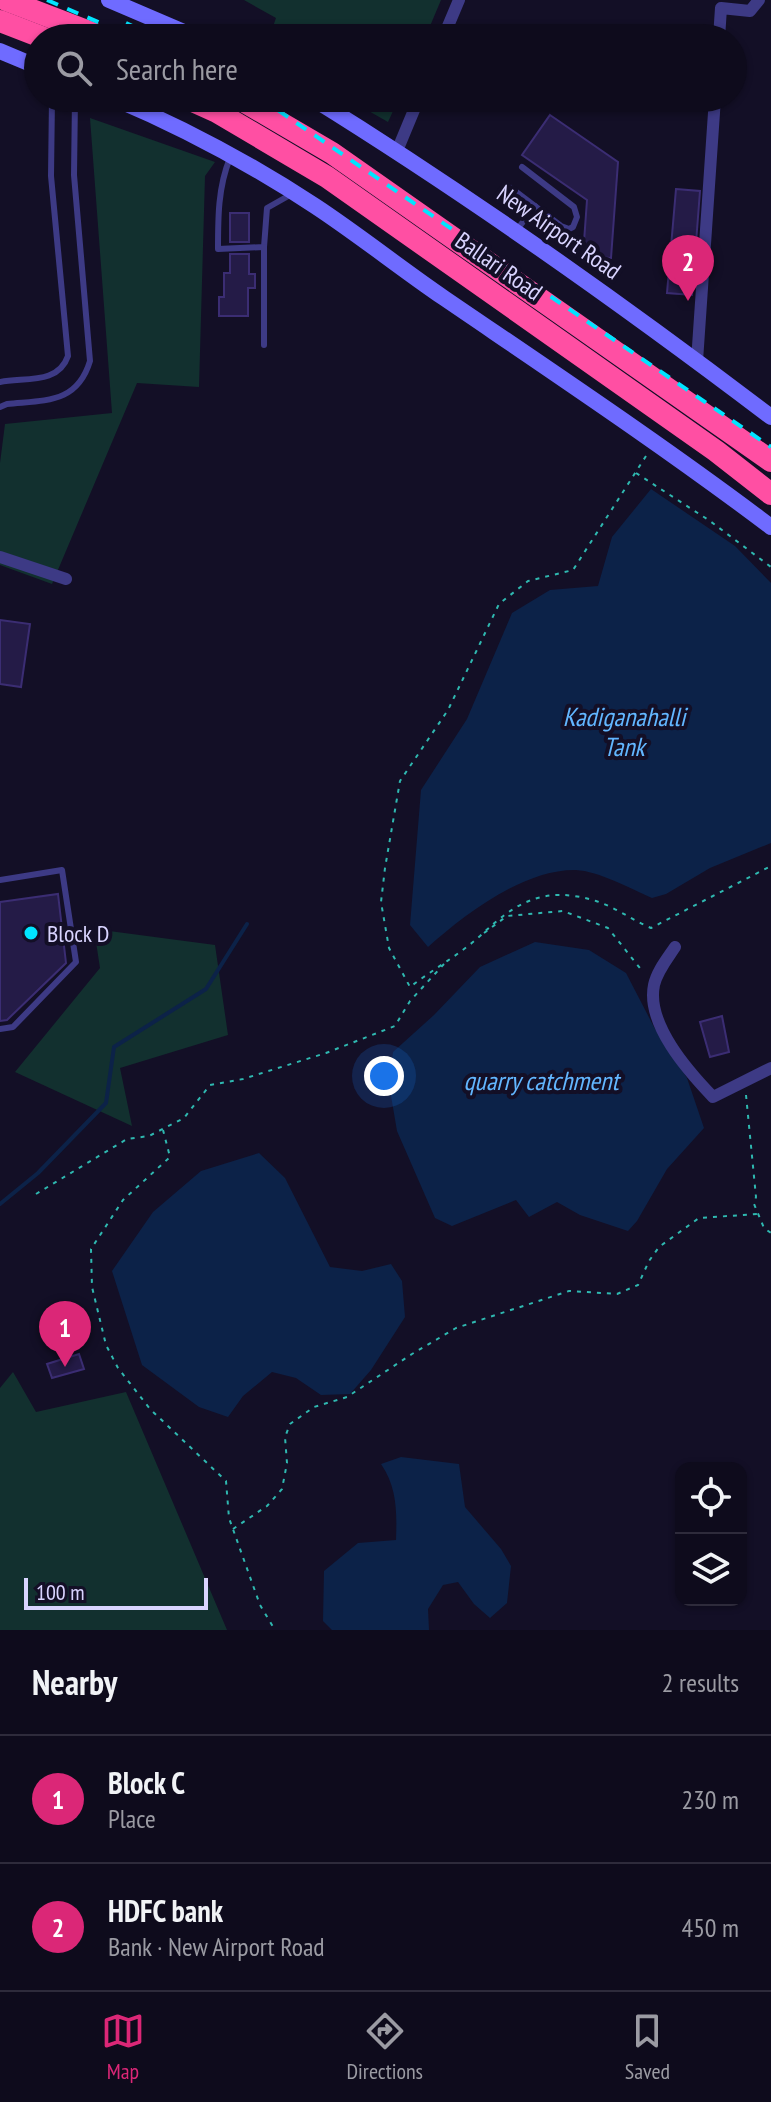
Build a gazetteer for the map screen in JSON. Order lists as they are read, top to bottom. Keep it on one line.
{"streets":{"highway":["Ballari Road"],"street":["New Airport Road"]},"water":["Kadiganahalli Tank","quarry catchment"],"places":["Block D"],"scale_bar":"100 m","page":{"search":"Search here","pins":["2","1"],"scale":"100 m","heading":["Nearby","2 results"],"list":[{"mark":"1","name":"Block C","note":"Place","value":"230 m"},{"mark":"2","name":"HDFC bank","note":"Bank · New Airport Road","value":"450 m"}],"nav":["Map","Directions","Saved"]}}
